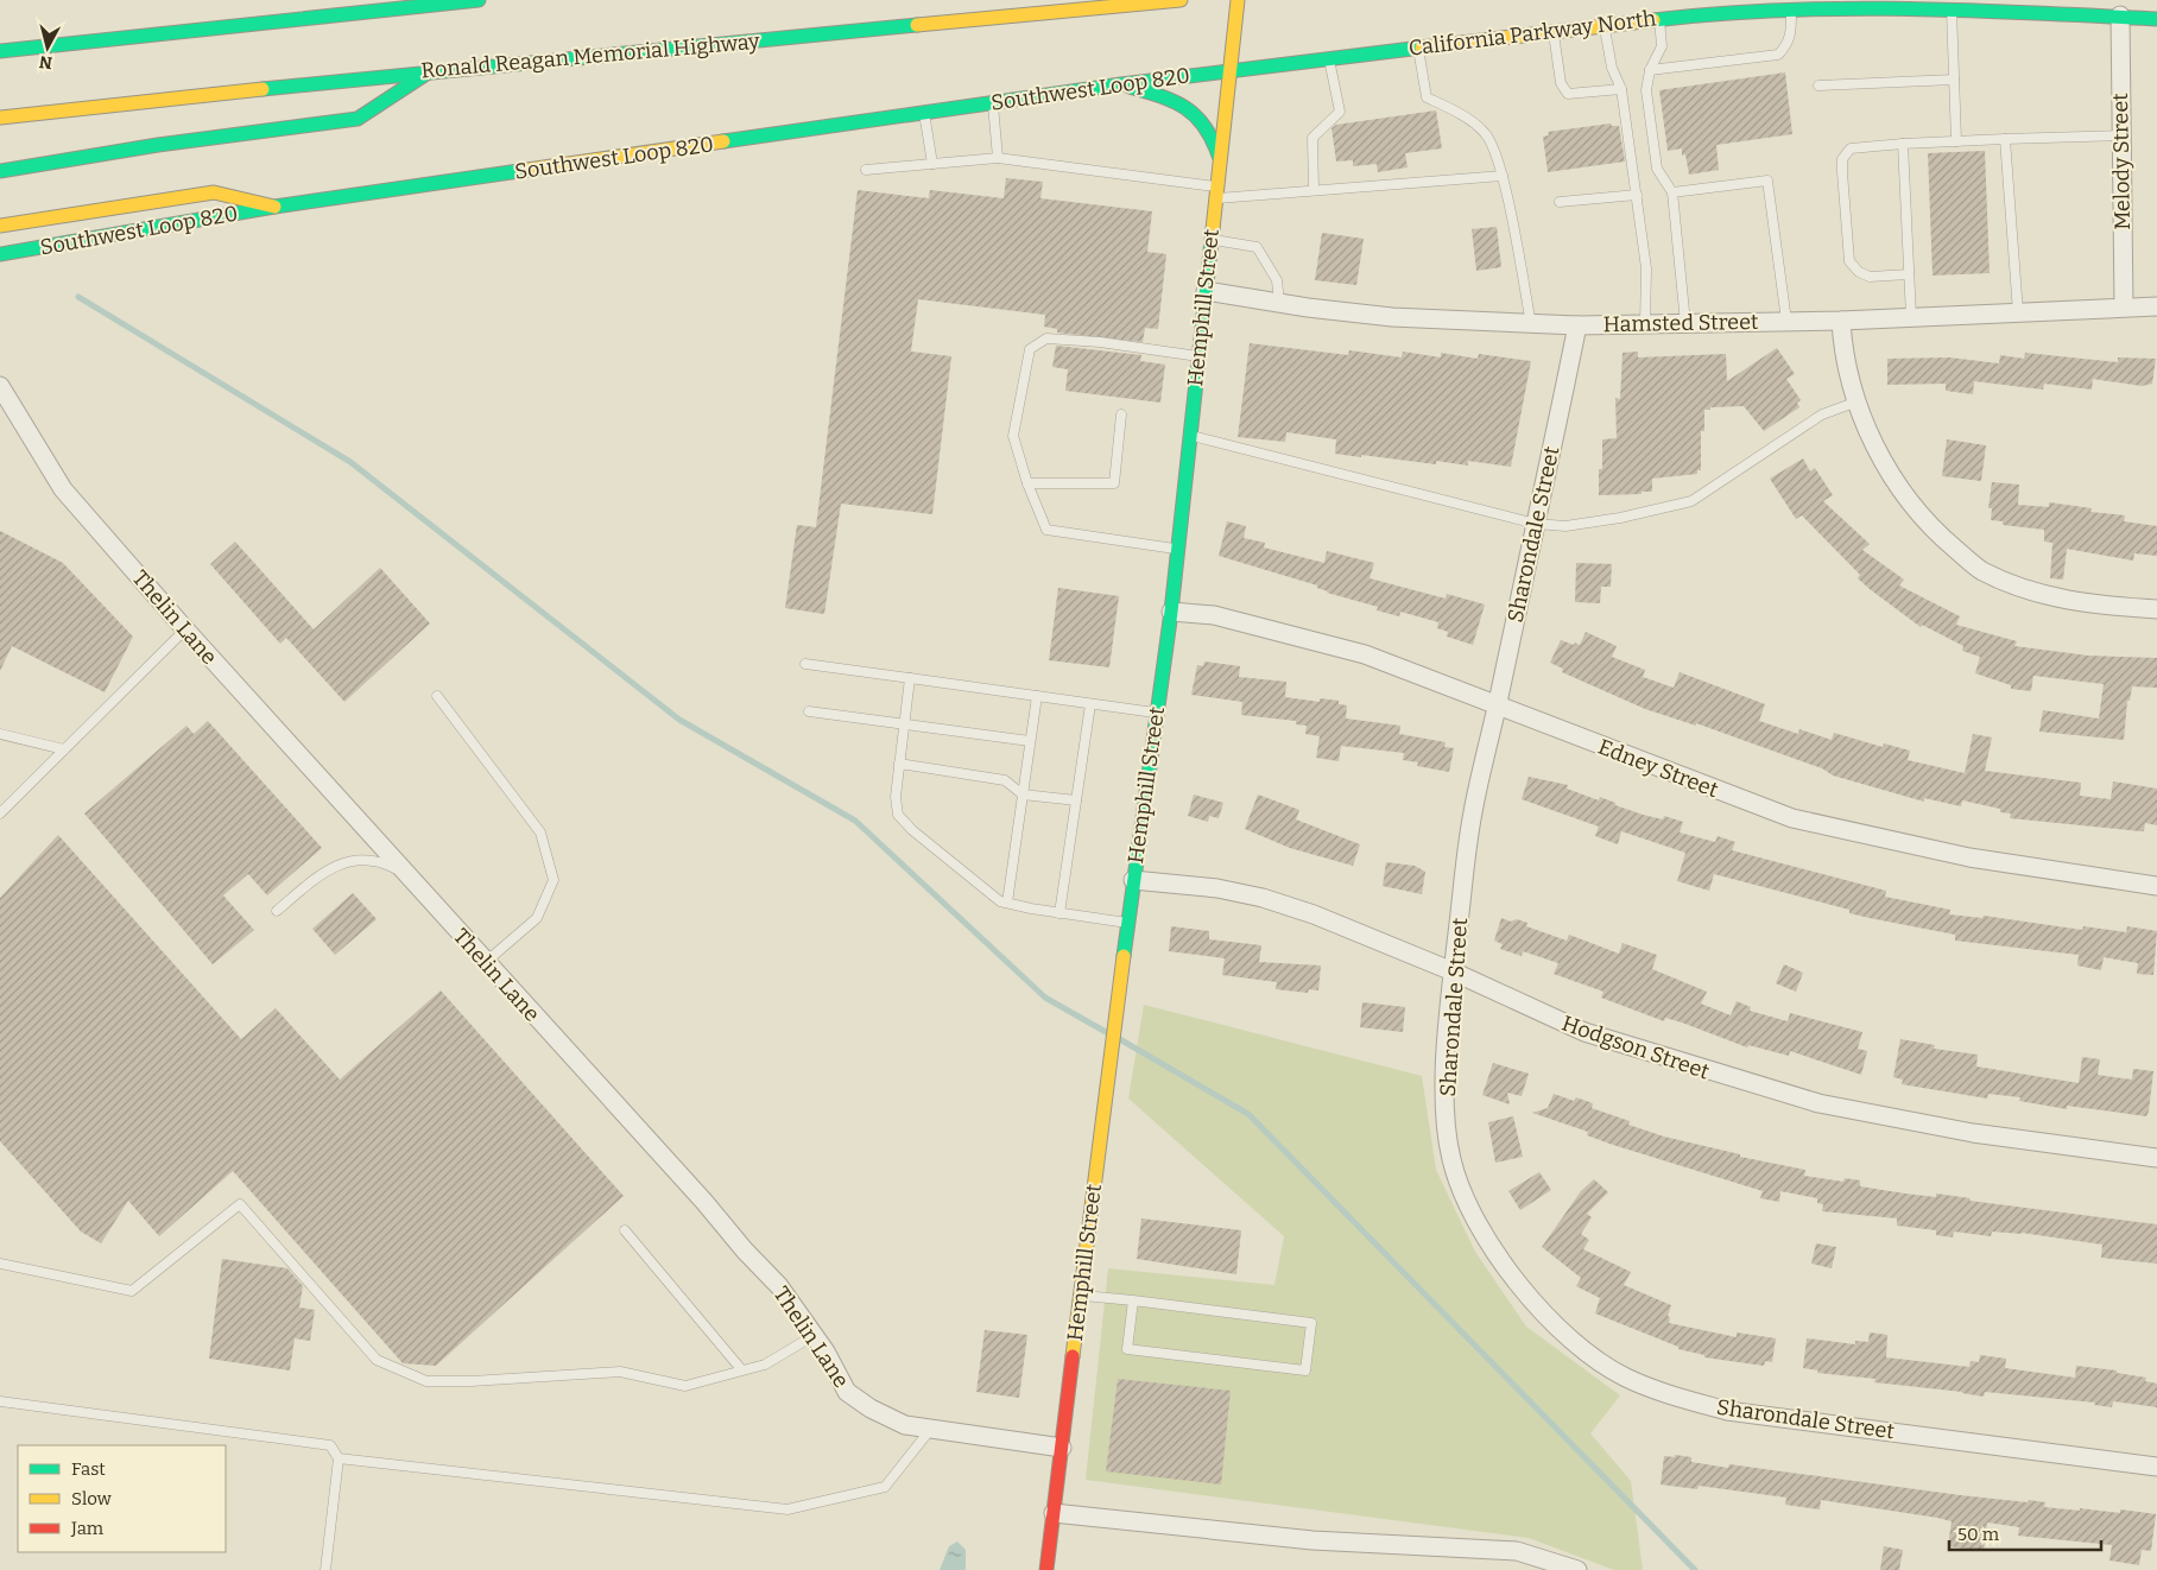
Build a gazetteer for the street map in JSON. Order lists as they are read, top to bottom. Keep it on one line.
{"streets":{"main road":["California Parkway North","Ronald Reagan Memorial Highway","Southwest Loop 820","Hemphill Street"],"street":["Melody Street","Hamsted Street","Sharondale Street","Thelin Lane","Edney Street","Hodgson Street"]},"crossings":[["California Parkway North","Southwest Loop 820"],["California Parkway North","Melody Street"],["California Parkway North","Hemphill Street"],["Southwest Loop 820","Hemphill Street"],["Melody Street","Hamsted Street"],["Hemphill Street","Hamsted Street"],["Hemphill Street","Thelin Lane"],["Hemphill Street","Edney Street"],["Hemphill Street","Hodgson Street"],["Hamsted Street","Sharondale Street"],["Sharondale Street","Edney Street"],["Sharondale Street","Hodgson Street"]],"legend":["Fast","Slow","Jam"],"scale_bar":"50 m","north":"bottom"}
